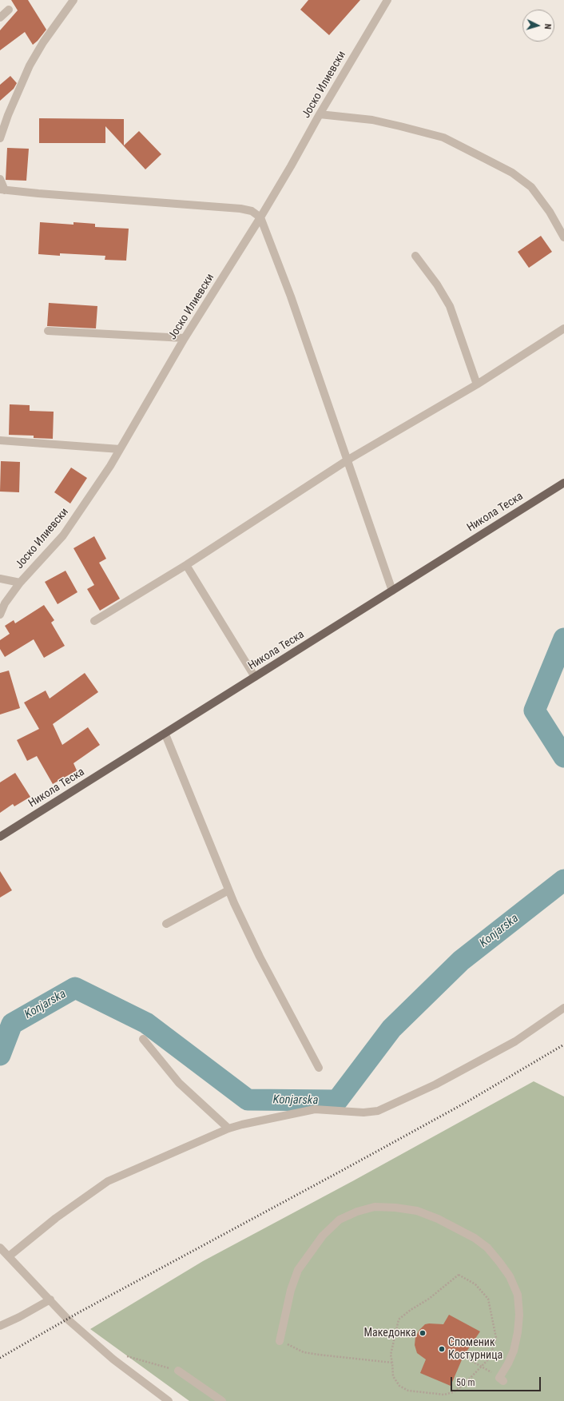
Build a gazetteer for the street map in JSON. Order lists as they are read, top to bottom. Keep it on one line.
{"streets":{"main road":["Никола Теска"],"street":["Јоско Илиевски"]},"water":["Konjarska"],"places":["Македонка","Споменик Костурница"],"scale_bar":"50 m","north":"right"}
